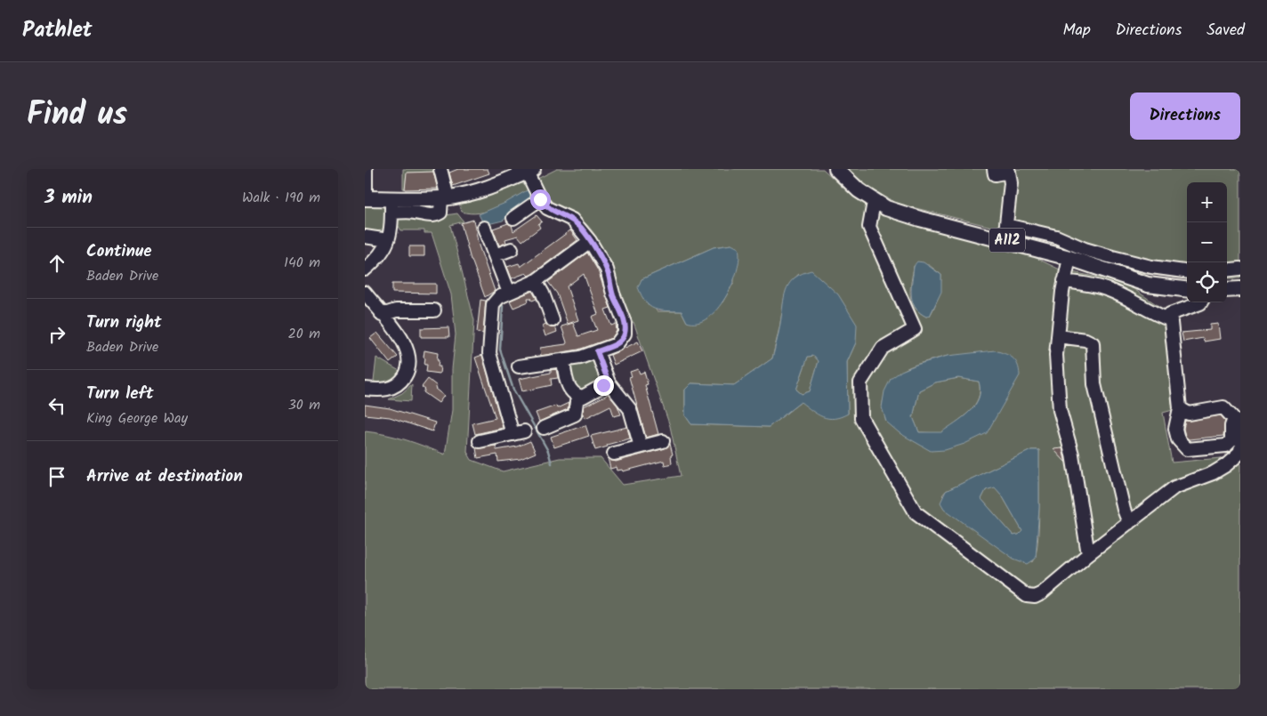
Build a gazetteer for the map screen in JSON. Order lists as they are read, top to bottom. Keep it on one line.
{"streets":{"main road":["A112"]},"page":{"header":"Pathlet","nav":["Map","Directions","Saved"],"title":"Find us","buttons":"Directions","heading":["3 min","Walk · 190 m"],"map_buttons":["+","−"],"list":[["Continue","Baden Drive","140 m"],["Turn right","Baden Drive","20 m"],["Turn left","King George Way","30 m"],"Arrive at destination"]}}
